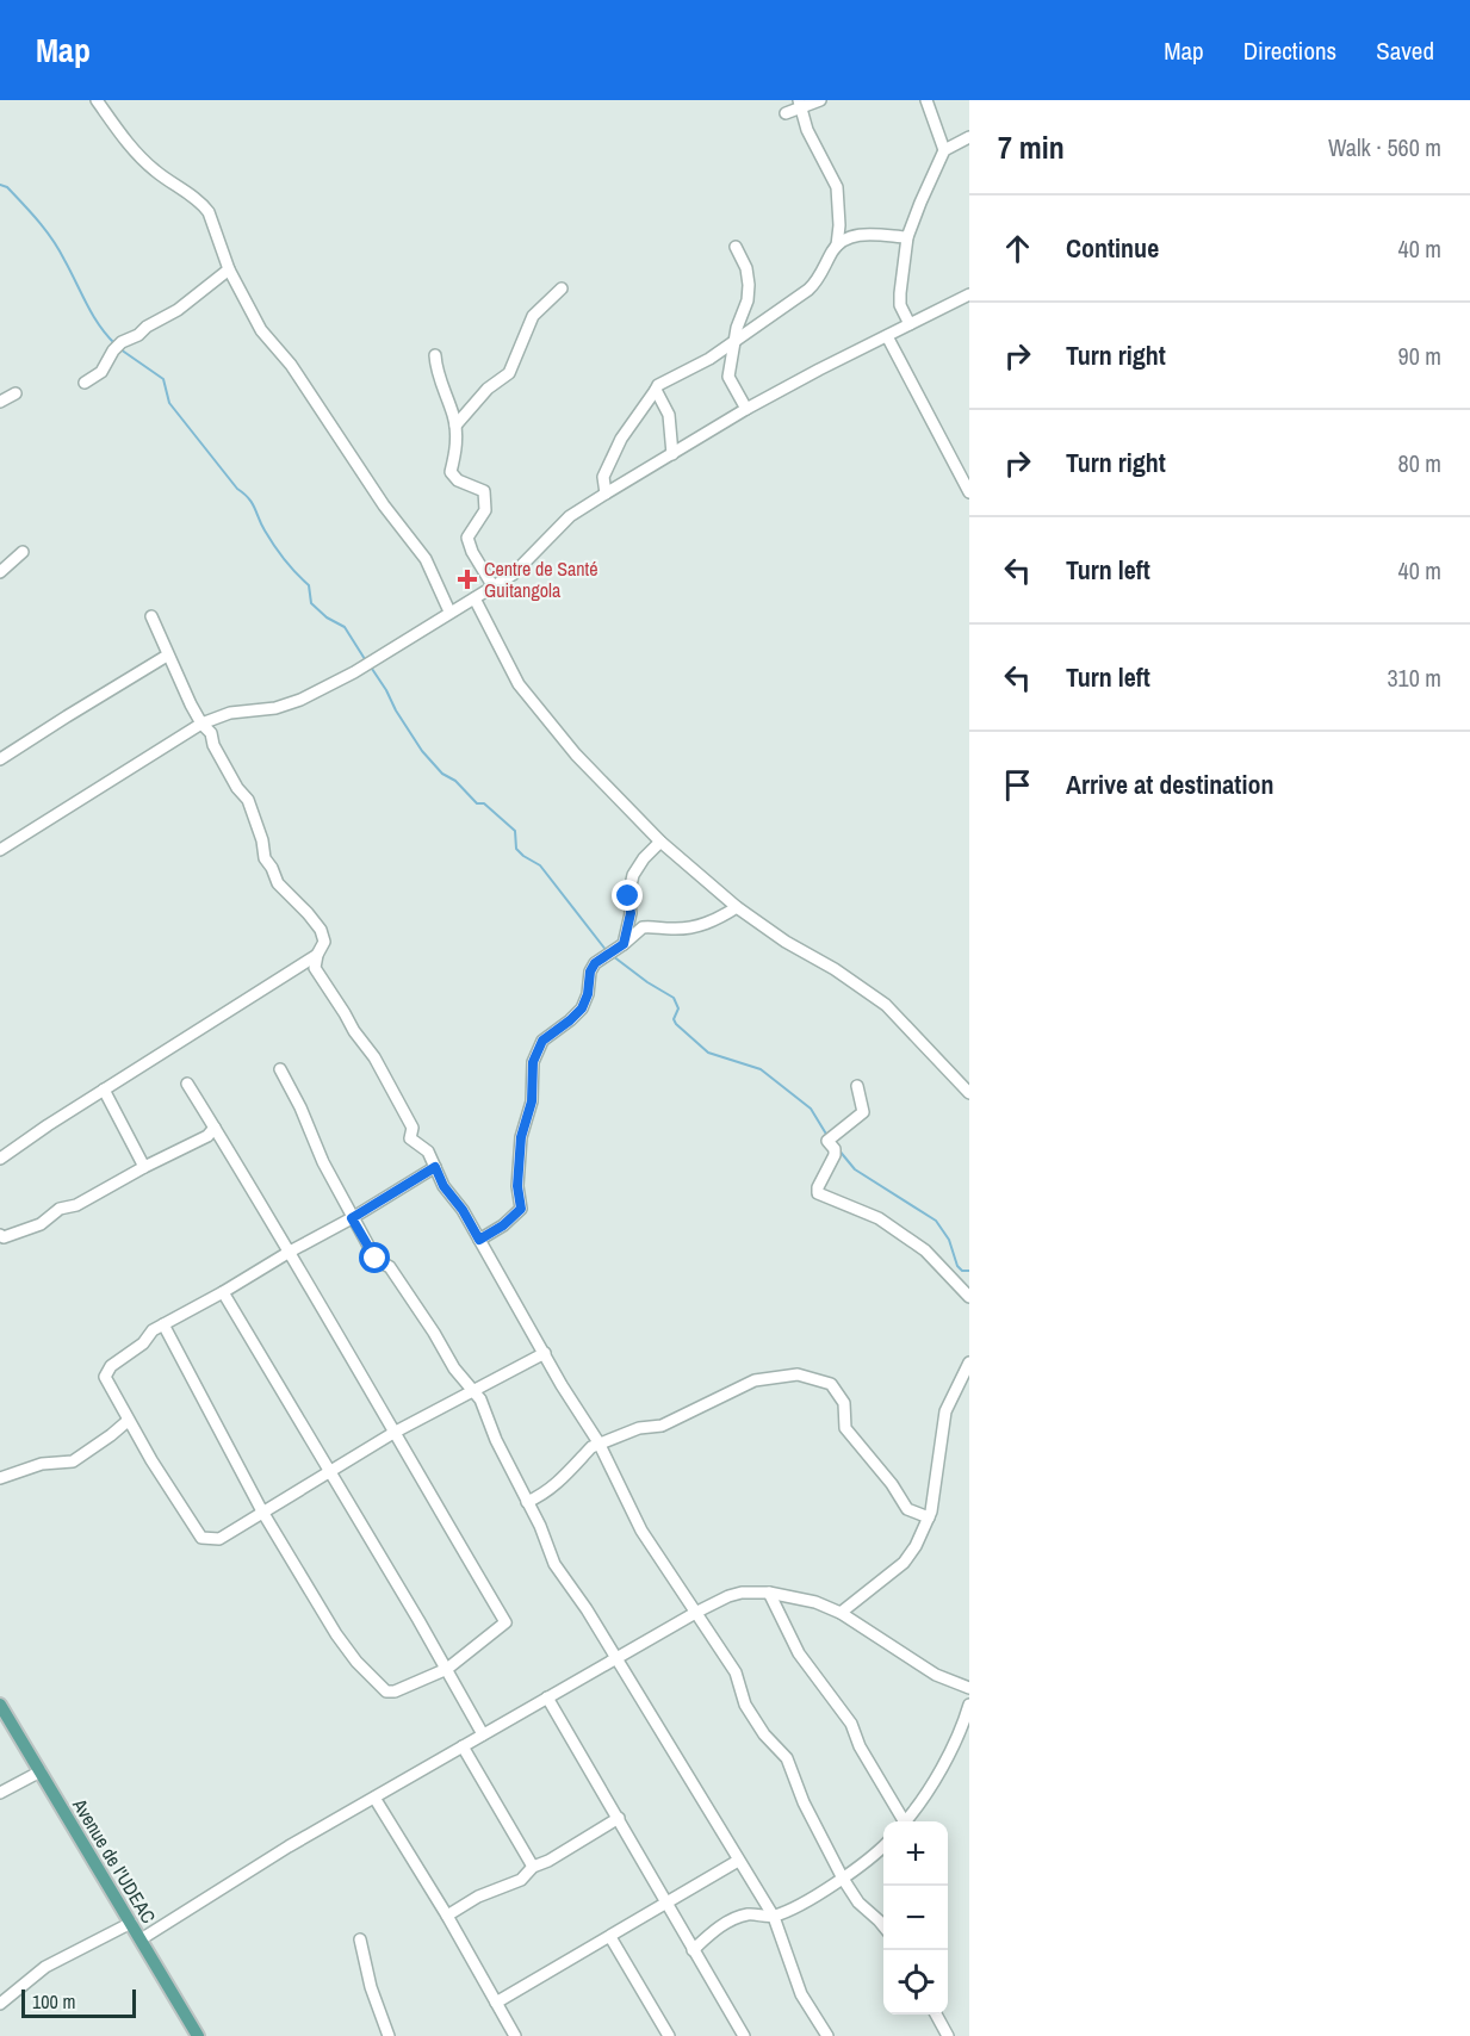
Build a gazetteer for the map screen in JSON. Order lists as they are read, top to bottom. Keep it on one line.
{"streets":{"main road":["Avenue de I'UDEAC"]},"places":{"health":["Centre de Santé Guitangola"]},"scale_bar":"100 m","page":{"header":"Map","nav":["Map","Directions","Saved"],"heading":["7 min","Walk · 560 m"],"list":[["Continue","40 m"],["Turn right","90 m"],["Turn right","80 m"],["Turn left","40 m"],["Turn left","310 m"],"Arrive at destination"],"map_buttons":["+","−"],"scale":"100 m"}}
